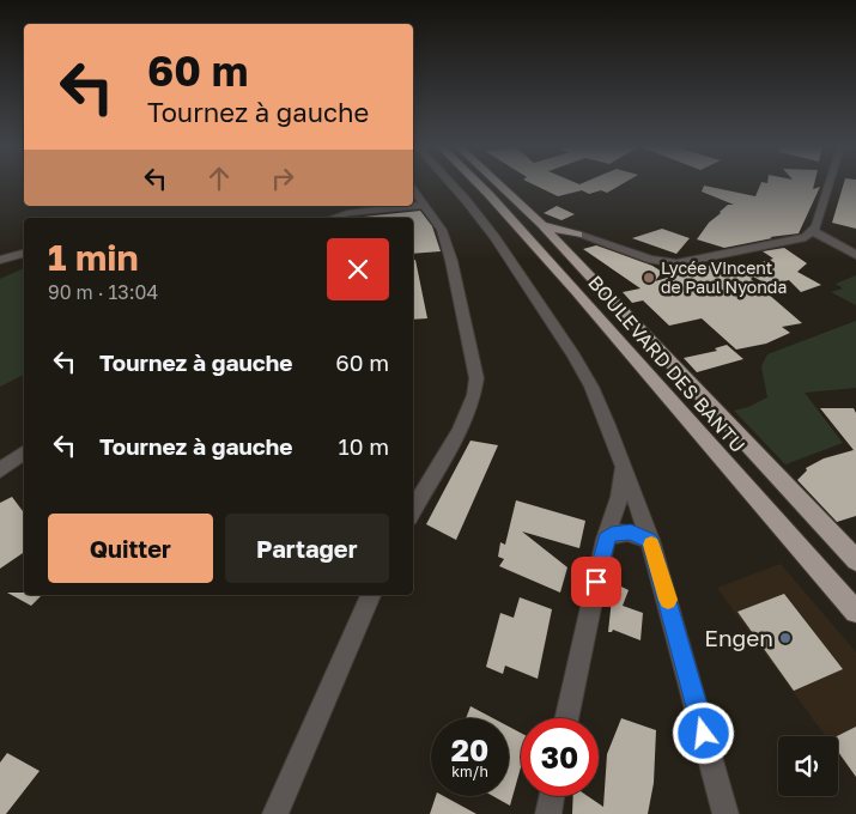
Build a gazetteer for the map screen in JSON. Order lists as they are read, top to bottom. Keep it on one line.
{"streets":{"highway":["BOULEVARD DES BANTU"]},"places":["Lycée Vincent de Paul Nyonda","Engen"],"page":{"turn":["60 m","Tournez à gauche"],"heading":["1 min","90 m · 13:04"],"list":[{"name":"Tournez à gauche","value":"60 m"},{"name":"Tournez à gauche","value":"10 m"}],"buttons":["Quitter","Partager"],"speed":"20 km/h","limit":"30"}}
